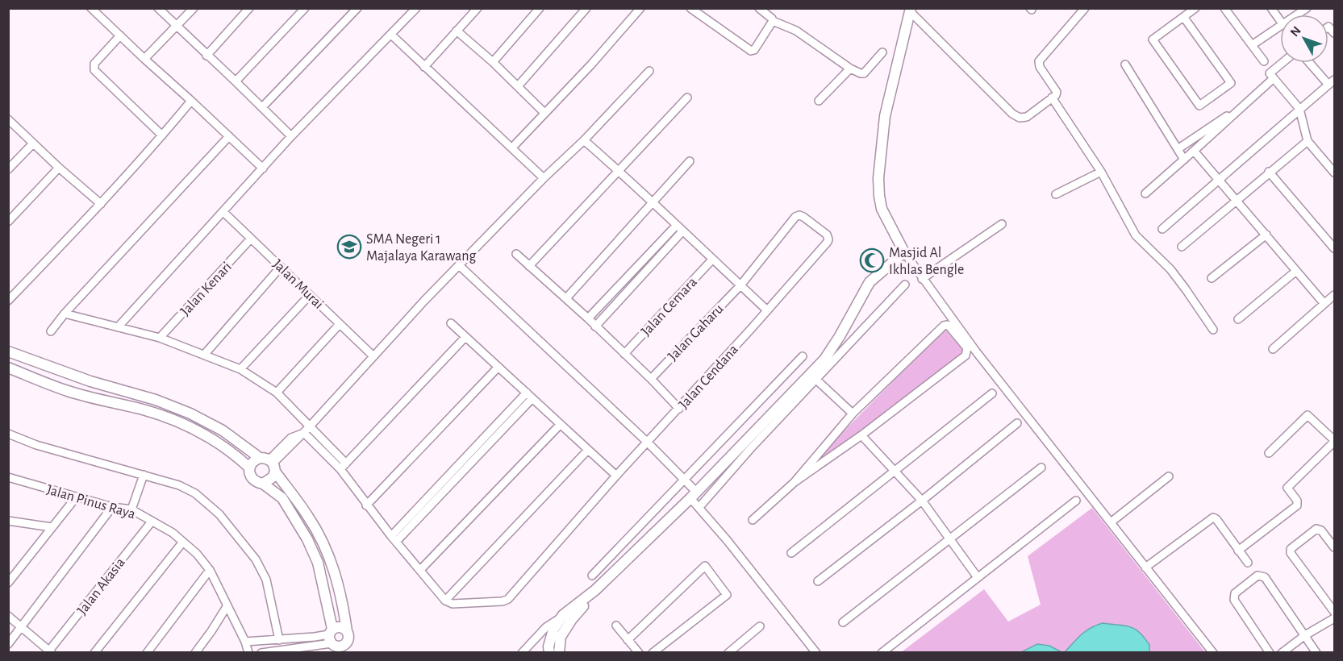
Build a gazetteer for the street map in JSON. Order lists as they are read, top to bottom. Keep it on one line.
{"streets":{"street":["Jalan Murai","Jalan Kenari","Jalan Cemara","Jalan Gaharu","Jalan Cendana","Jalan Pinus Raya","Jalan Akasia"]},"crossings":[["Jalan Murai","Jalan Kenari"],["Jalan Gaharu","Jalan Cendana"],["Jalan Pinus Raya","Jalan Akasia"]],"places":{"school or university":["SMA Negeri 1 Majalaya Karawang"],"mosque":["Masjid Al Ikhlas Bengle"]},"north":"top left"}
